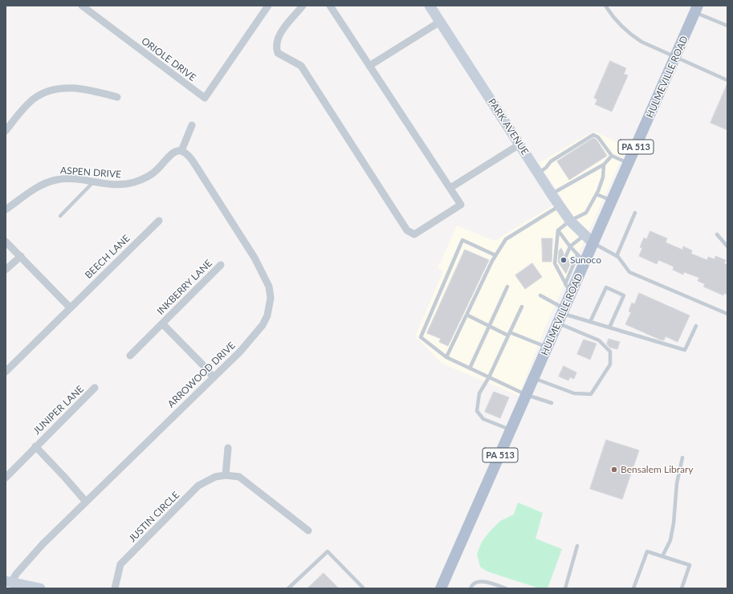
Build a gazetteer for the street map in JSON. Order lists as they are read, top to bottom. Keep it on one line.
{"streets":{"main road":["HULMEVILLE ROAD","PA 513"],"street":["ORIOLE DRIVE","PARK AVENUE","ASPEN DRIVE","BEECH LANE","INKBERRY LANE","ARROWOOD DRIVE","JUNIPER LANE","JUSTIN CIRCLE"]},"crossings":[["HULMEVILLE ROAD","PARK AVENUE"],["ASPEN DRIVE","ARROWOOD DRIVE"],["INKBERRY LANE","ARROWOOD DRIVE"],["ARROWOOD DRIVE","JUNIPER LANE"]],"places":["Sunoco","Bensalem Library"]}
